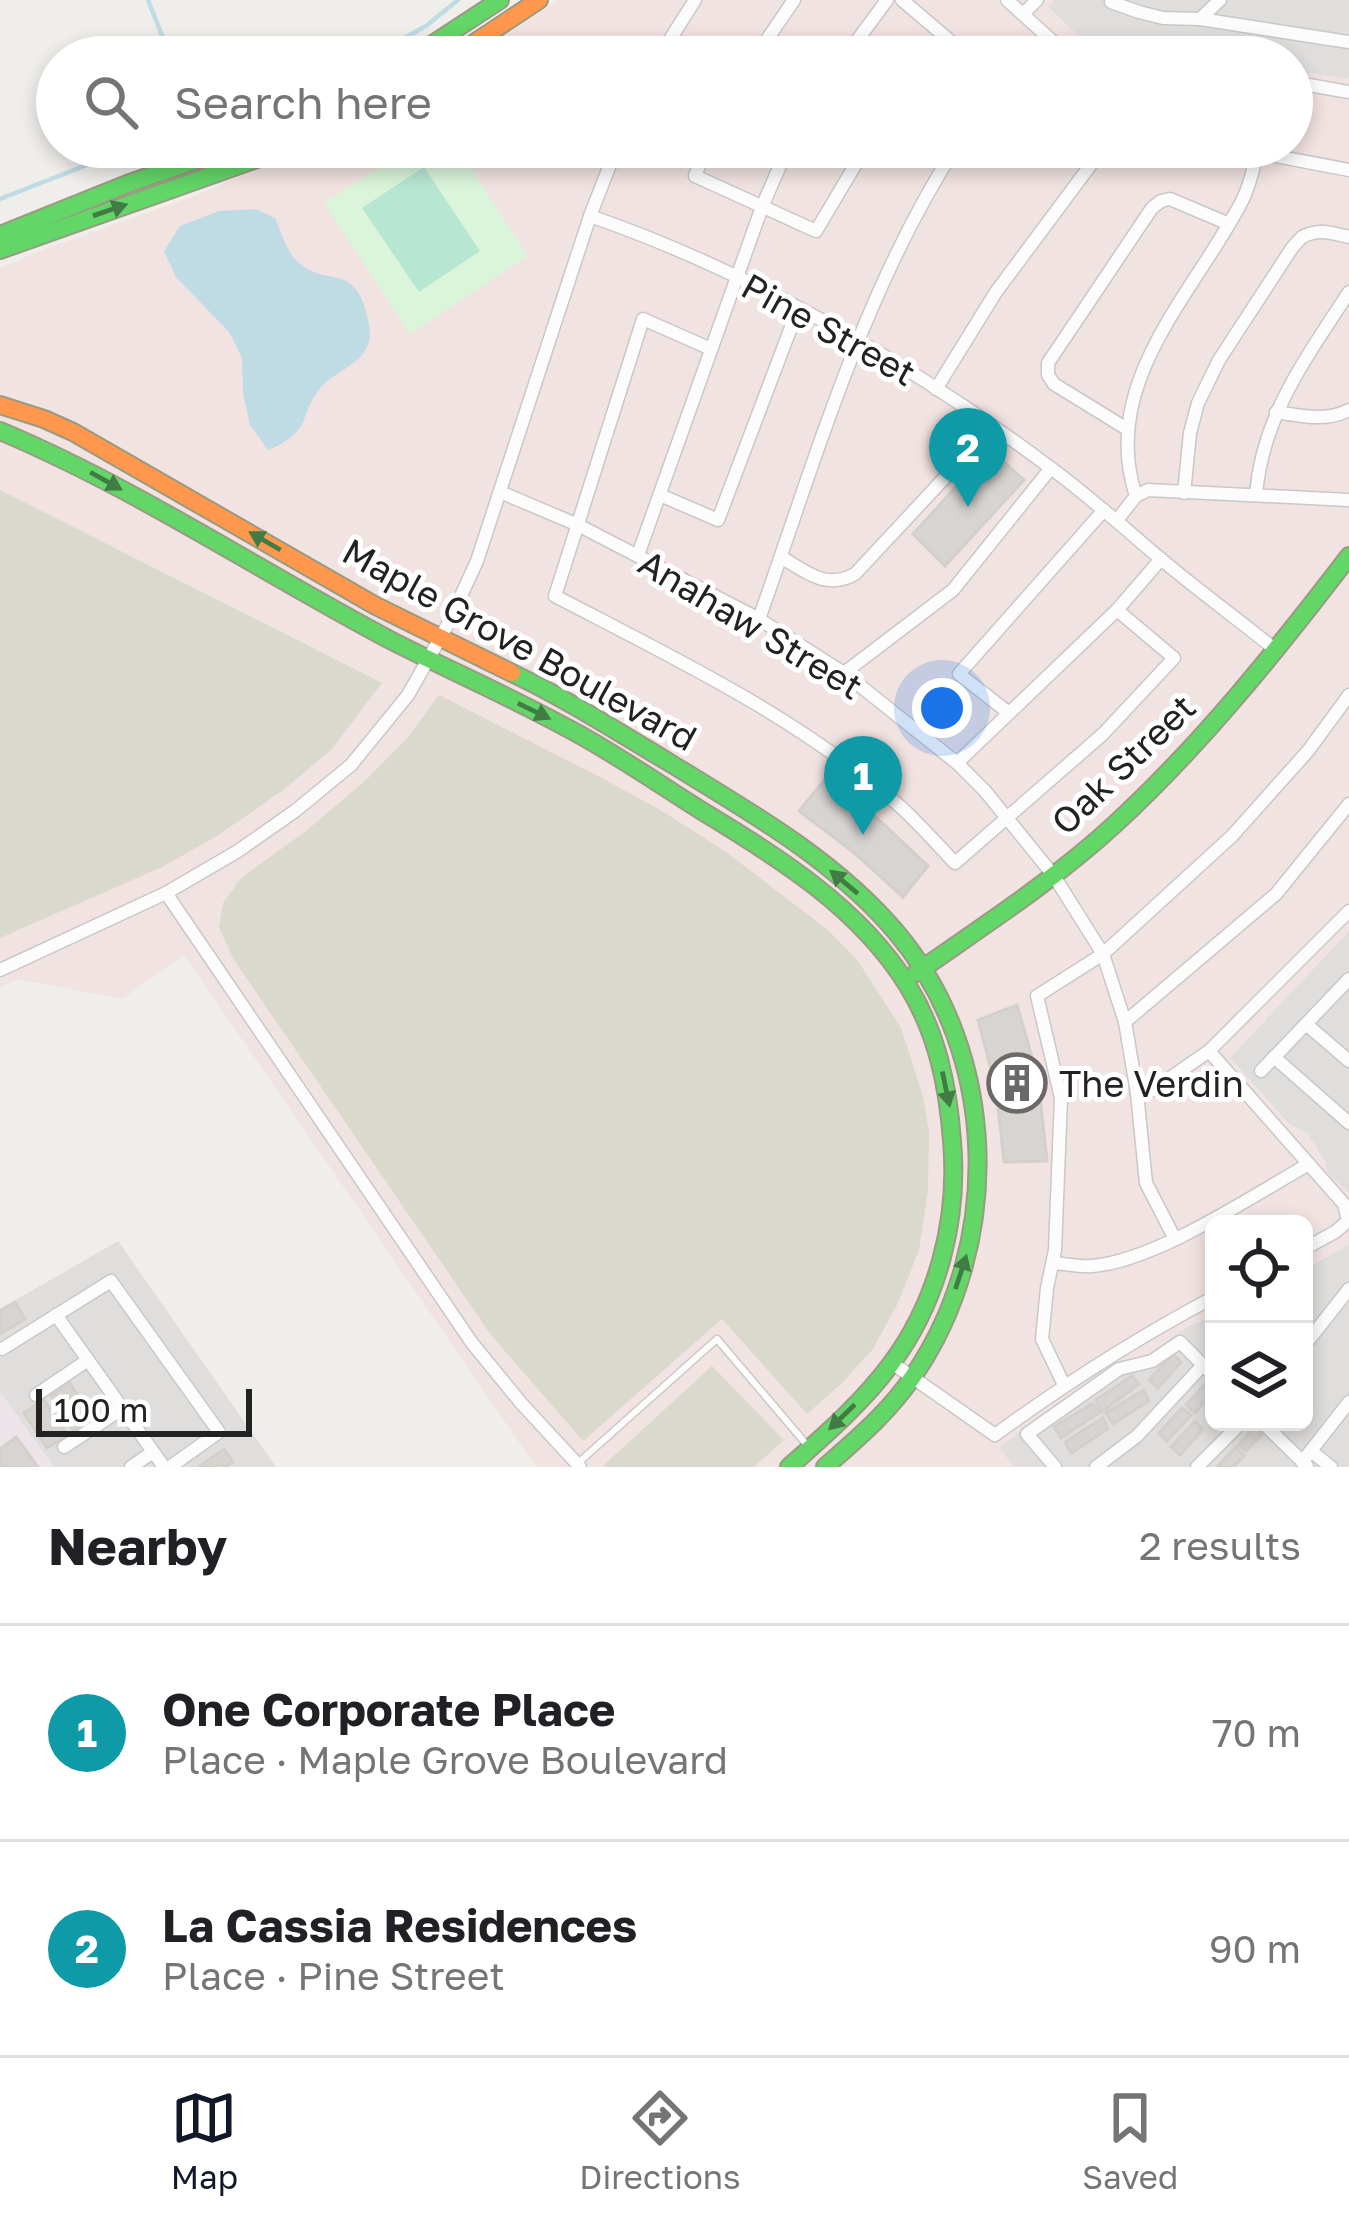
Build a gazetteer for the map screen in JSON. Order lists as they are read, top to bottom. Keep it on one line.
{"streets":{"street":["Pine Street","Anahaw Street","Maple Grove Boulevard","Oak Street"]},"crossings":[["Pine Street","Oak Street"],["Anahaw Street","Oak Street"],["Maple Grove Boulevard","Oak Street"]],"places":{"building":["The Verdin"]},"scale_bar":"100 m","page":{"search":"Search here","pins":["2","1"],"scale":"100 m","heading":["Nearby","2 results"],"list":[{"mark":"1","name":"One Corporate Place","note":"Place · Maple Grove Boulevard","value":"70 m"},{"mark":"2","name":"La Cassia Residences","note":"Place · Pine Street","value":"90 m"}],"nav":["Map","Directions","Saved"]}}
